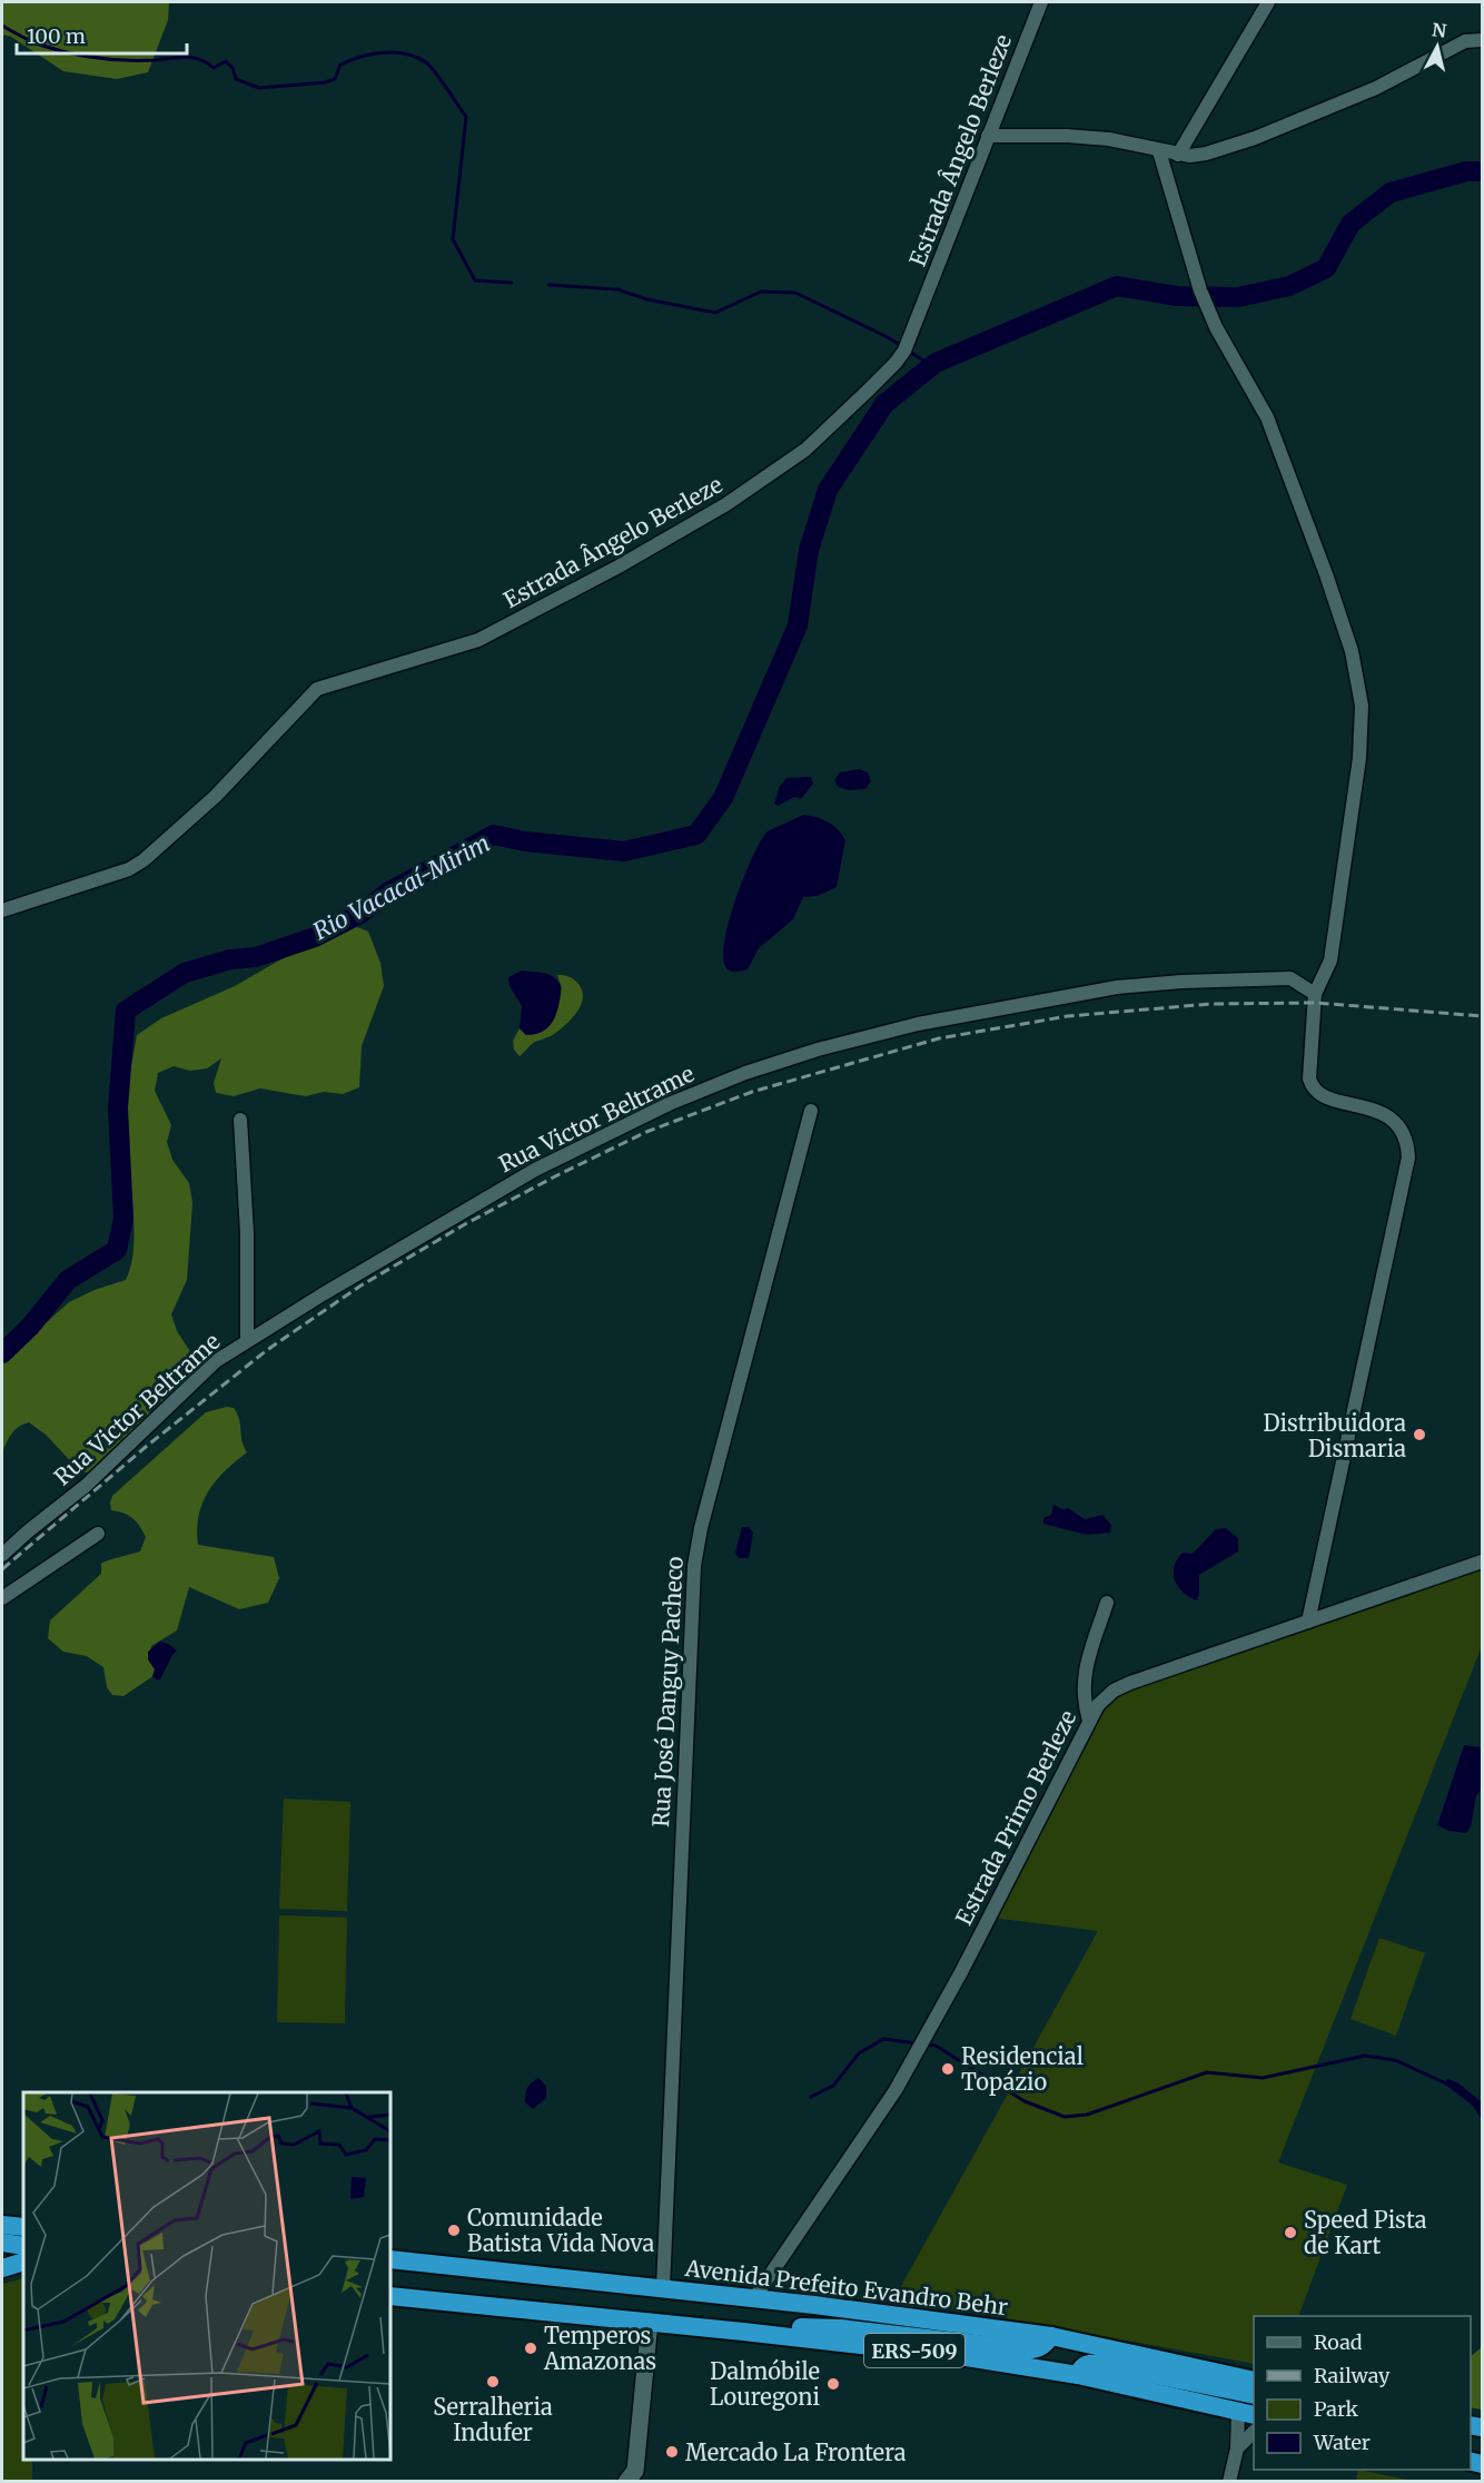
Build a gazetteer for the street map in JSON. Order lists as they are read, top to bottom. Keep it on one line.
{"streets":{"highway":["Avenida Prefeito Evandro Behr","ERS-509"],"street":["Estrada Ângelo Berleze","Rua Victor Beltrame","Rua José Danguy Pacheco","Estrada Primo Berleze"]},"crossings":[["Rua José Danguy Pacheco","Avenida Prefeito Evandro Behr"],["Estrada Primo Berleze","Avenida Prefeito Evandro Behr"]],"water":["Rio Vacacaí-Mirim"],"places":["Distribuidora Dismaria","Residencial Topázio","Comunidade Batista Vida Nova","Speed Pista de Kart","Temperos Amazonas","Serralheria Indufer","Dalmóbile Louregoni","Mercado La Frontera"],"legend":["Road","Railway","Park","Water"],"scale_bar":"100 m","north":"top"}
